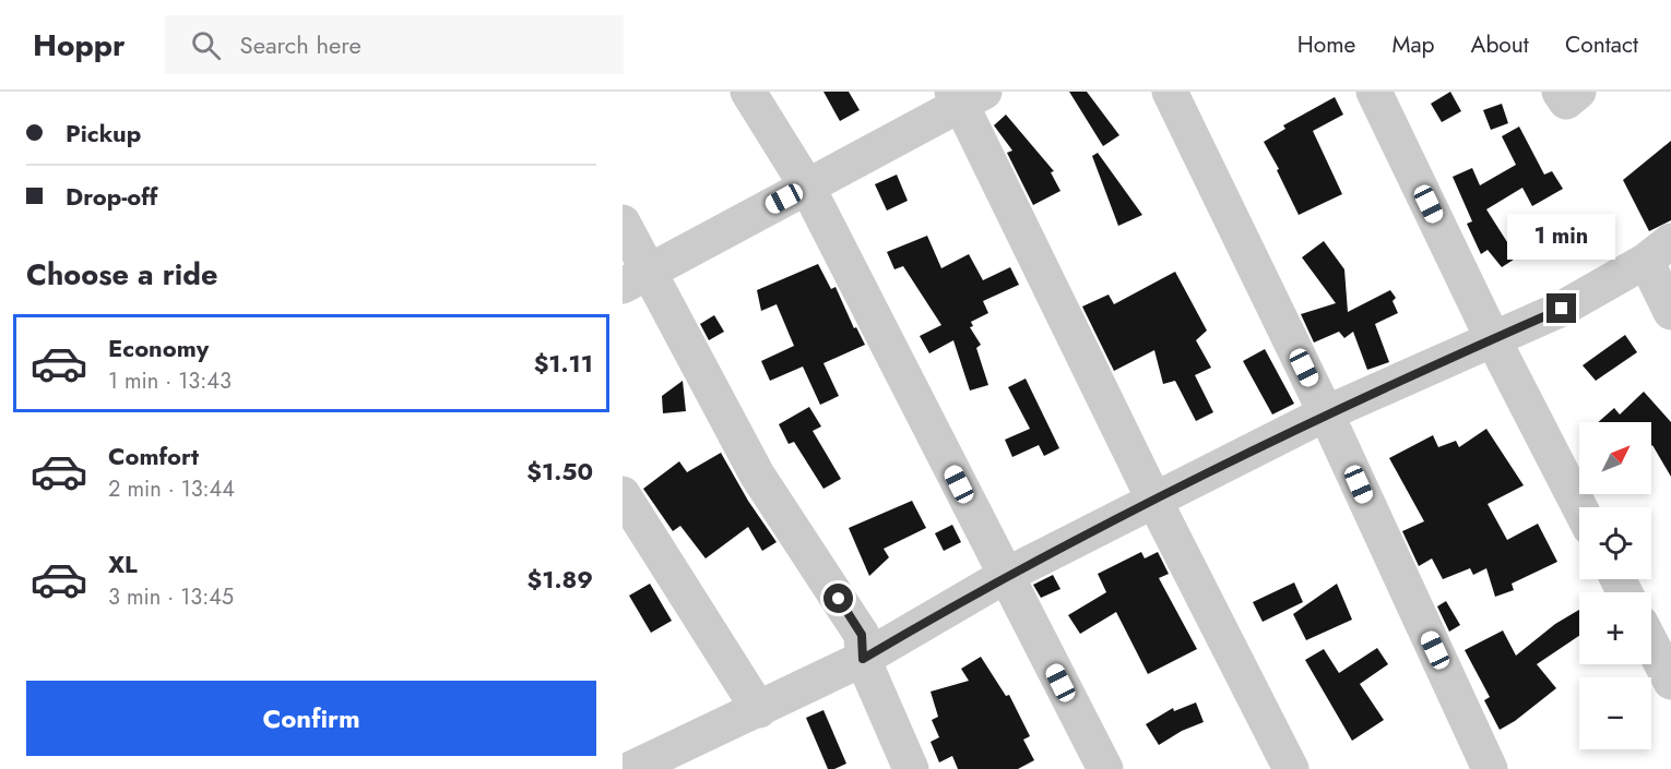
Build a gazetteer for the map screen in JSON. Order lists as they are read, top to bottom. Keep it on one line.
{"north":"top right","page":{"header":"Hoppr","search":"Search here","nav":["Home","Map","About","Contact"],"banner":["Pickup","Drop-off"],"bubble":"1 min","heading":"Choose a ride","list":[{"name":"Economy","note":"1 min · 13:43","value":"$1.11"},{"name":"Comfort","note":"2 min · 13:44","value":"$1.50"},{"name":"XL","note":"3 min · 13:45","value":"$1.89"}],"map_buttons":["+","−"],"buttons":"Confirm"}}
